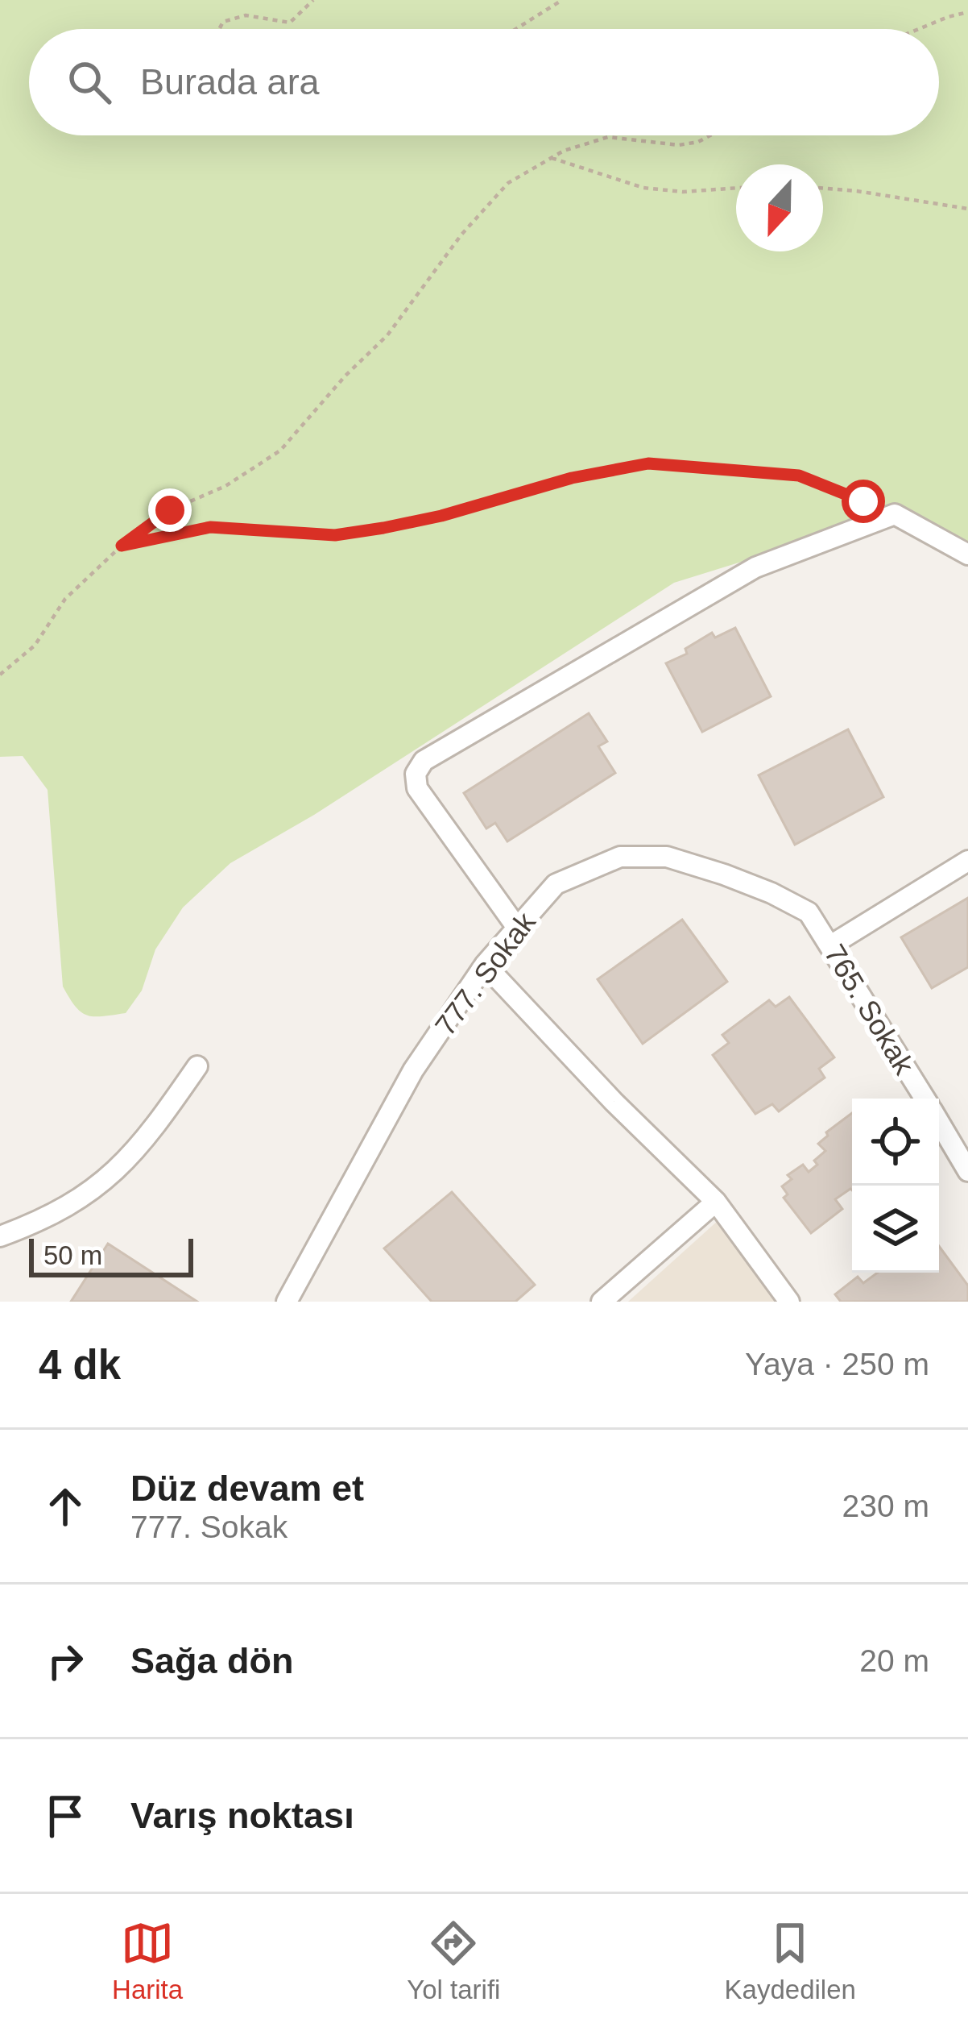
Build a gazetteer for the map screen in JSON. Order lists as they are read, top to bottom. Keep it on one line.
{"streets":{"street":["777. Sokak","765. Sokak"]},"crossings":[["777. Sokak","765. Sokak"]],"scale_bar":"50 m","north":"bottom","page":{"search":"Burada ara","scale":"50 m","heading":["4 dk","Yaya · 250 m"],"list":[["Düz devam et","777. Sokak","230 m"],["Sağa dön","20 m"],"Varış noktası"],"nav":["Harita","Yol tarifi","Kaydedilen"]}}
